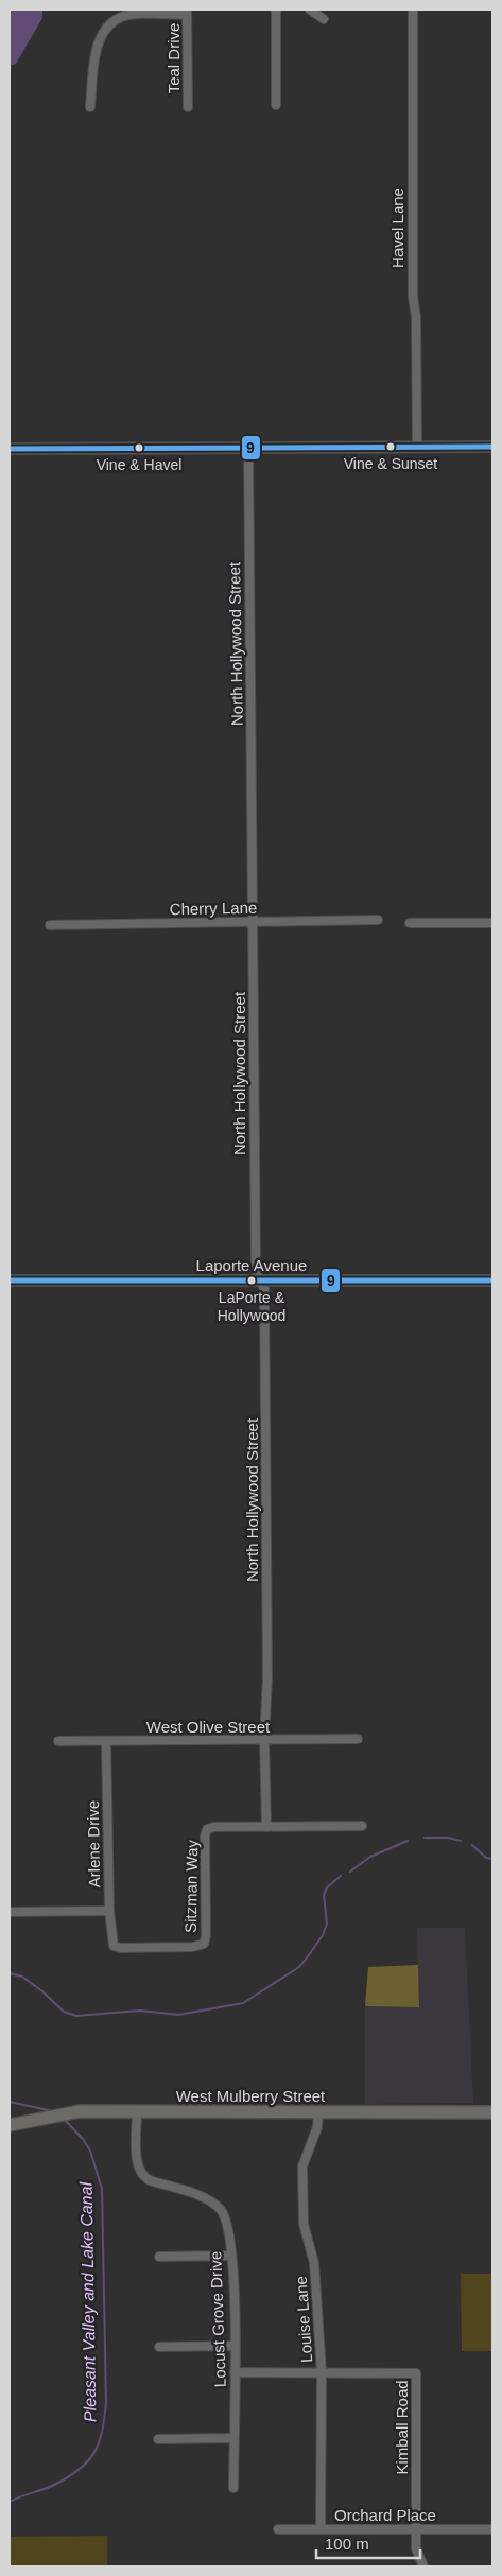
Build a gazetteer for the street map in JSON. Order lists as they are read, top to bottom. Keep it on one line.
{"streets":{"main road":["West Mulberry Street"],"street":["Teal Drive","Havel Lane","North Hollywood Street","Cherry Lane","Laporte Avenue","West Olive Street","Arlene Drive","Sitzman Way","Locust Grove Drive","Louise Lane","Kimball Road","Orchard Place"]},"crossings":[["North Hollywood Street","Cherry Lane"],["North Hollywood Street","Laporte Avenue"],["North Hollywood Street","West Olive Street"],["North Hollywood Street","Sitzman Way"],["West Olive Street","Arlene Drive"],["Arlene Drive","Sitzman Way"],["West Mulberry Street","Locust Grove Drive"],["West Mulberry Street","Louise Lane"],["Locust Grove Drive","Kimball Road"],["Louise Lane","Kimball Road"],["Louise Lane","Orchard Place"],["Kimball Road","Orchard Place"]],"water":["Pleasant Valley and Lake Canal"],"places":["Vine & Sunset","Vine & Havel","LaPorte & Hollywood"],"lines":["transit line 9"],"scale_bar":"100 m"}
